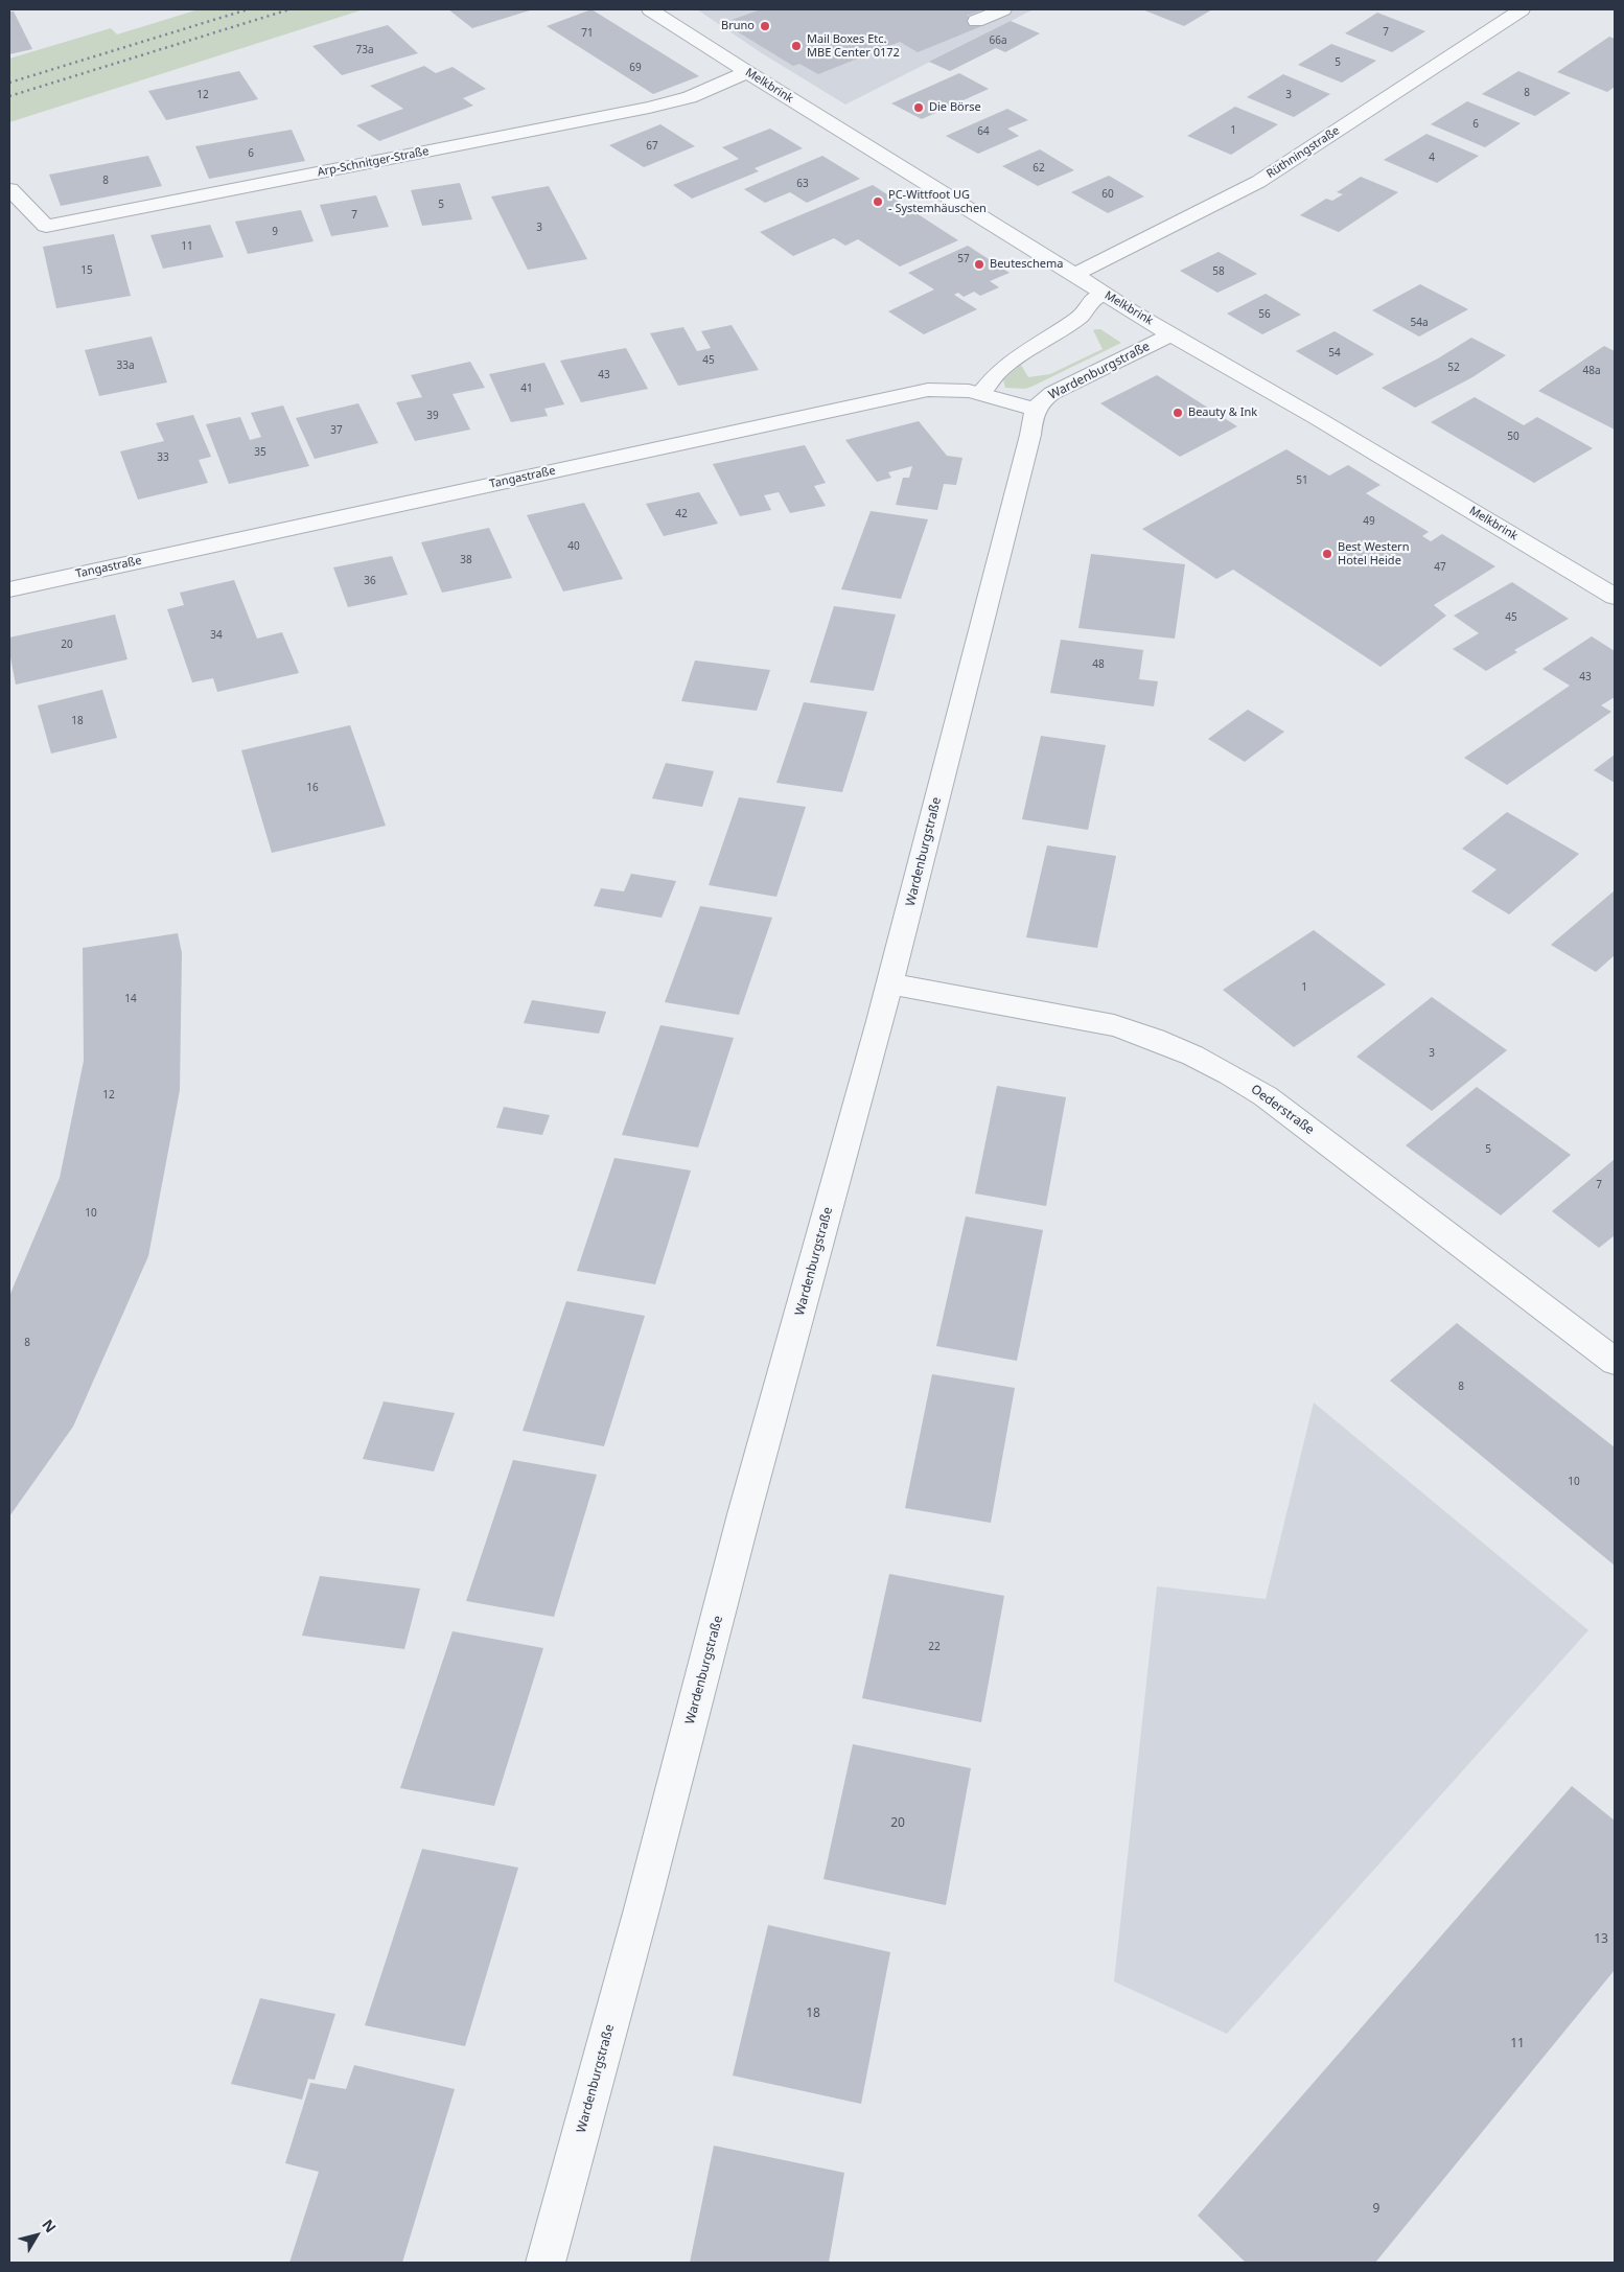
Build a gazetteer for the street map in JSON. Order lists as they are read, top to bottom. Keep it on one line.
{"streets":{"street":["Melkbrink","Rüthningstraße","Arp-Schnitger-Straße","Wardenburgstraße","Tangastraße","Oederstraße"]},"crossings":[["Melkbrink","Rüthningstraße"],["Melkbrink","Arp-Schnitger-Straße"],["Melkbrink","Wardenburgstraße"],["Wardenburgstraße","Tangastraße"],["Wardenburgstraße","Oederstraße"]],"places":["Bruno","Mail Boxes Etc. MBE Center 0172","Die Börse","PC-Wittfoot UG - Systemhäuschen","Beuteschema","Beauty & Ink","Best Western Hotel Heide"],"house_numbers":["7","71","66a","73a","5","69","8","12","3","6","1","64","67","6","4","62","8","63","60","5","7","3","9","11","57","15","58","56","54a","54","45","33a","52","48a","43","41","39","37","50","35","33","51","42","49","40","38","47","36","45","34","20","48","43","18","16","1","14","3","12","5","7","10","8","8","10","22","20","13","18","11","9"],"north":"top right"}
